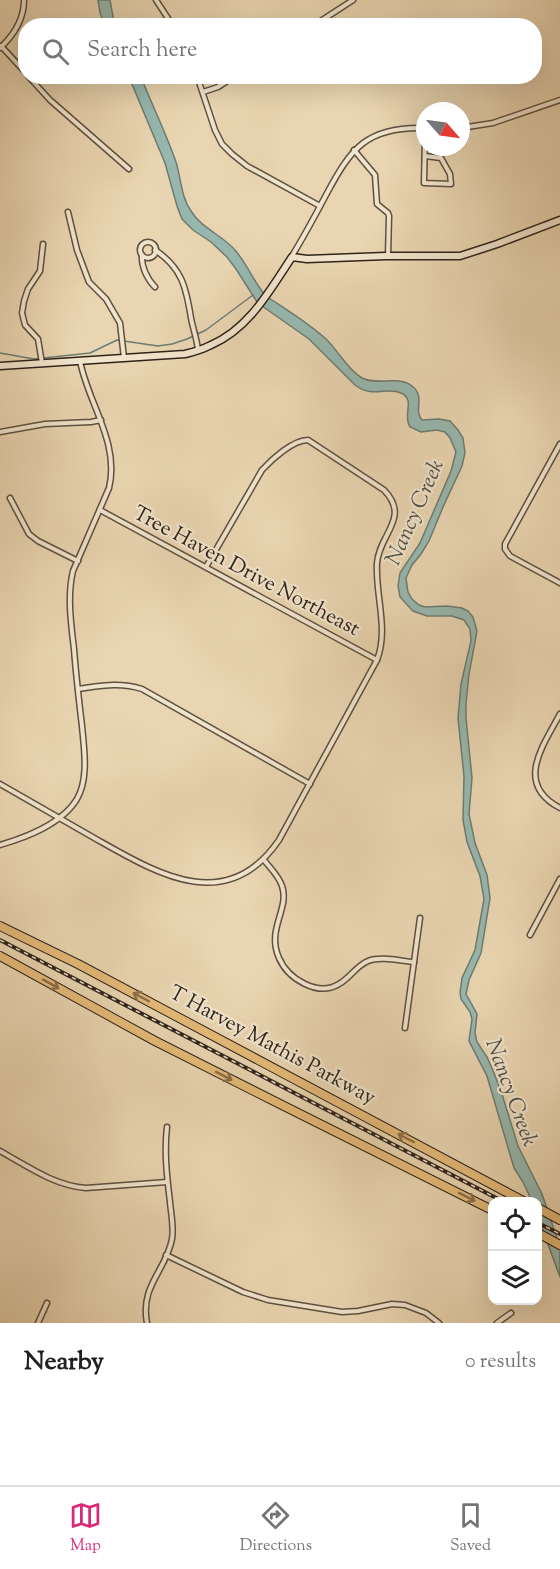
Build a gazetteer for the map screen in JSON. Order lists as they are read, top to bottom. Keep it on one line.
{"streets":{"highway":["T Harvey Mathis Parkway"],"street":["Tree Haven Drive Northeast"]},"water":["Nancy Creek"],"north":"bottom right","page":{"search":"Search here","heading":["Nearby","0 results"],"nav":["Map","Directions","Saved"]}}
